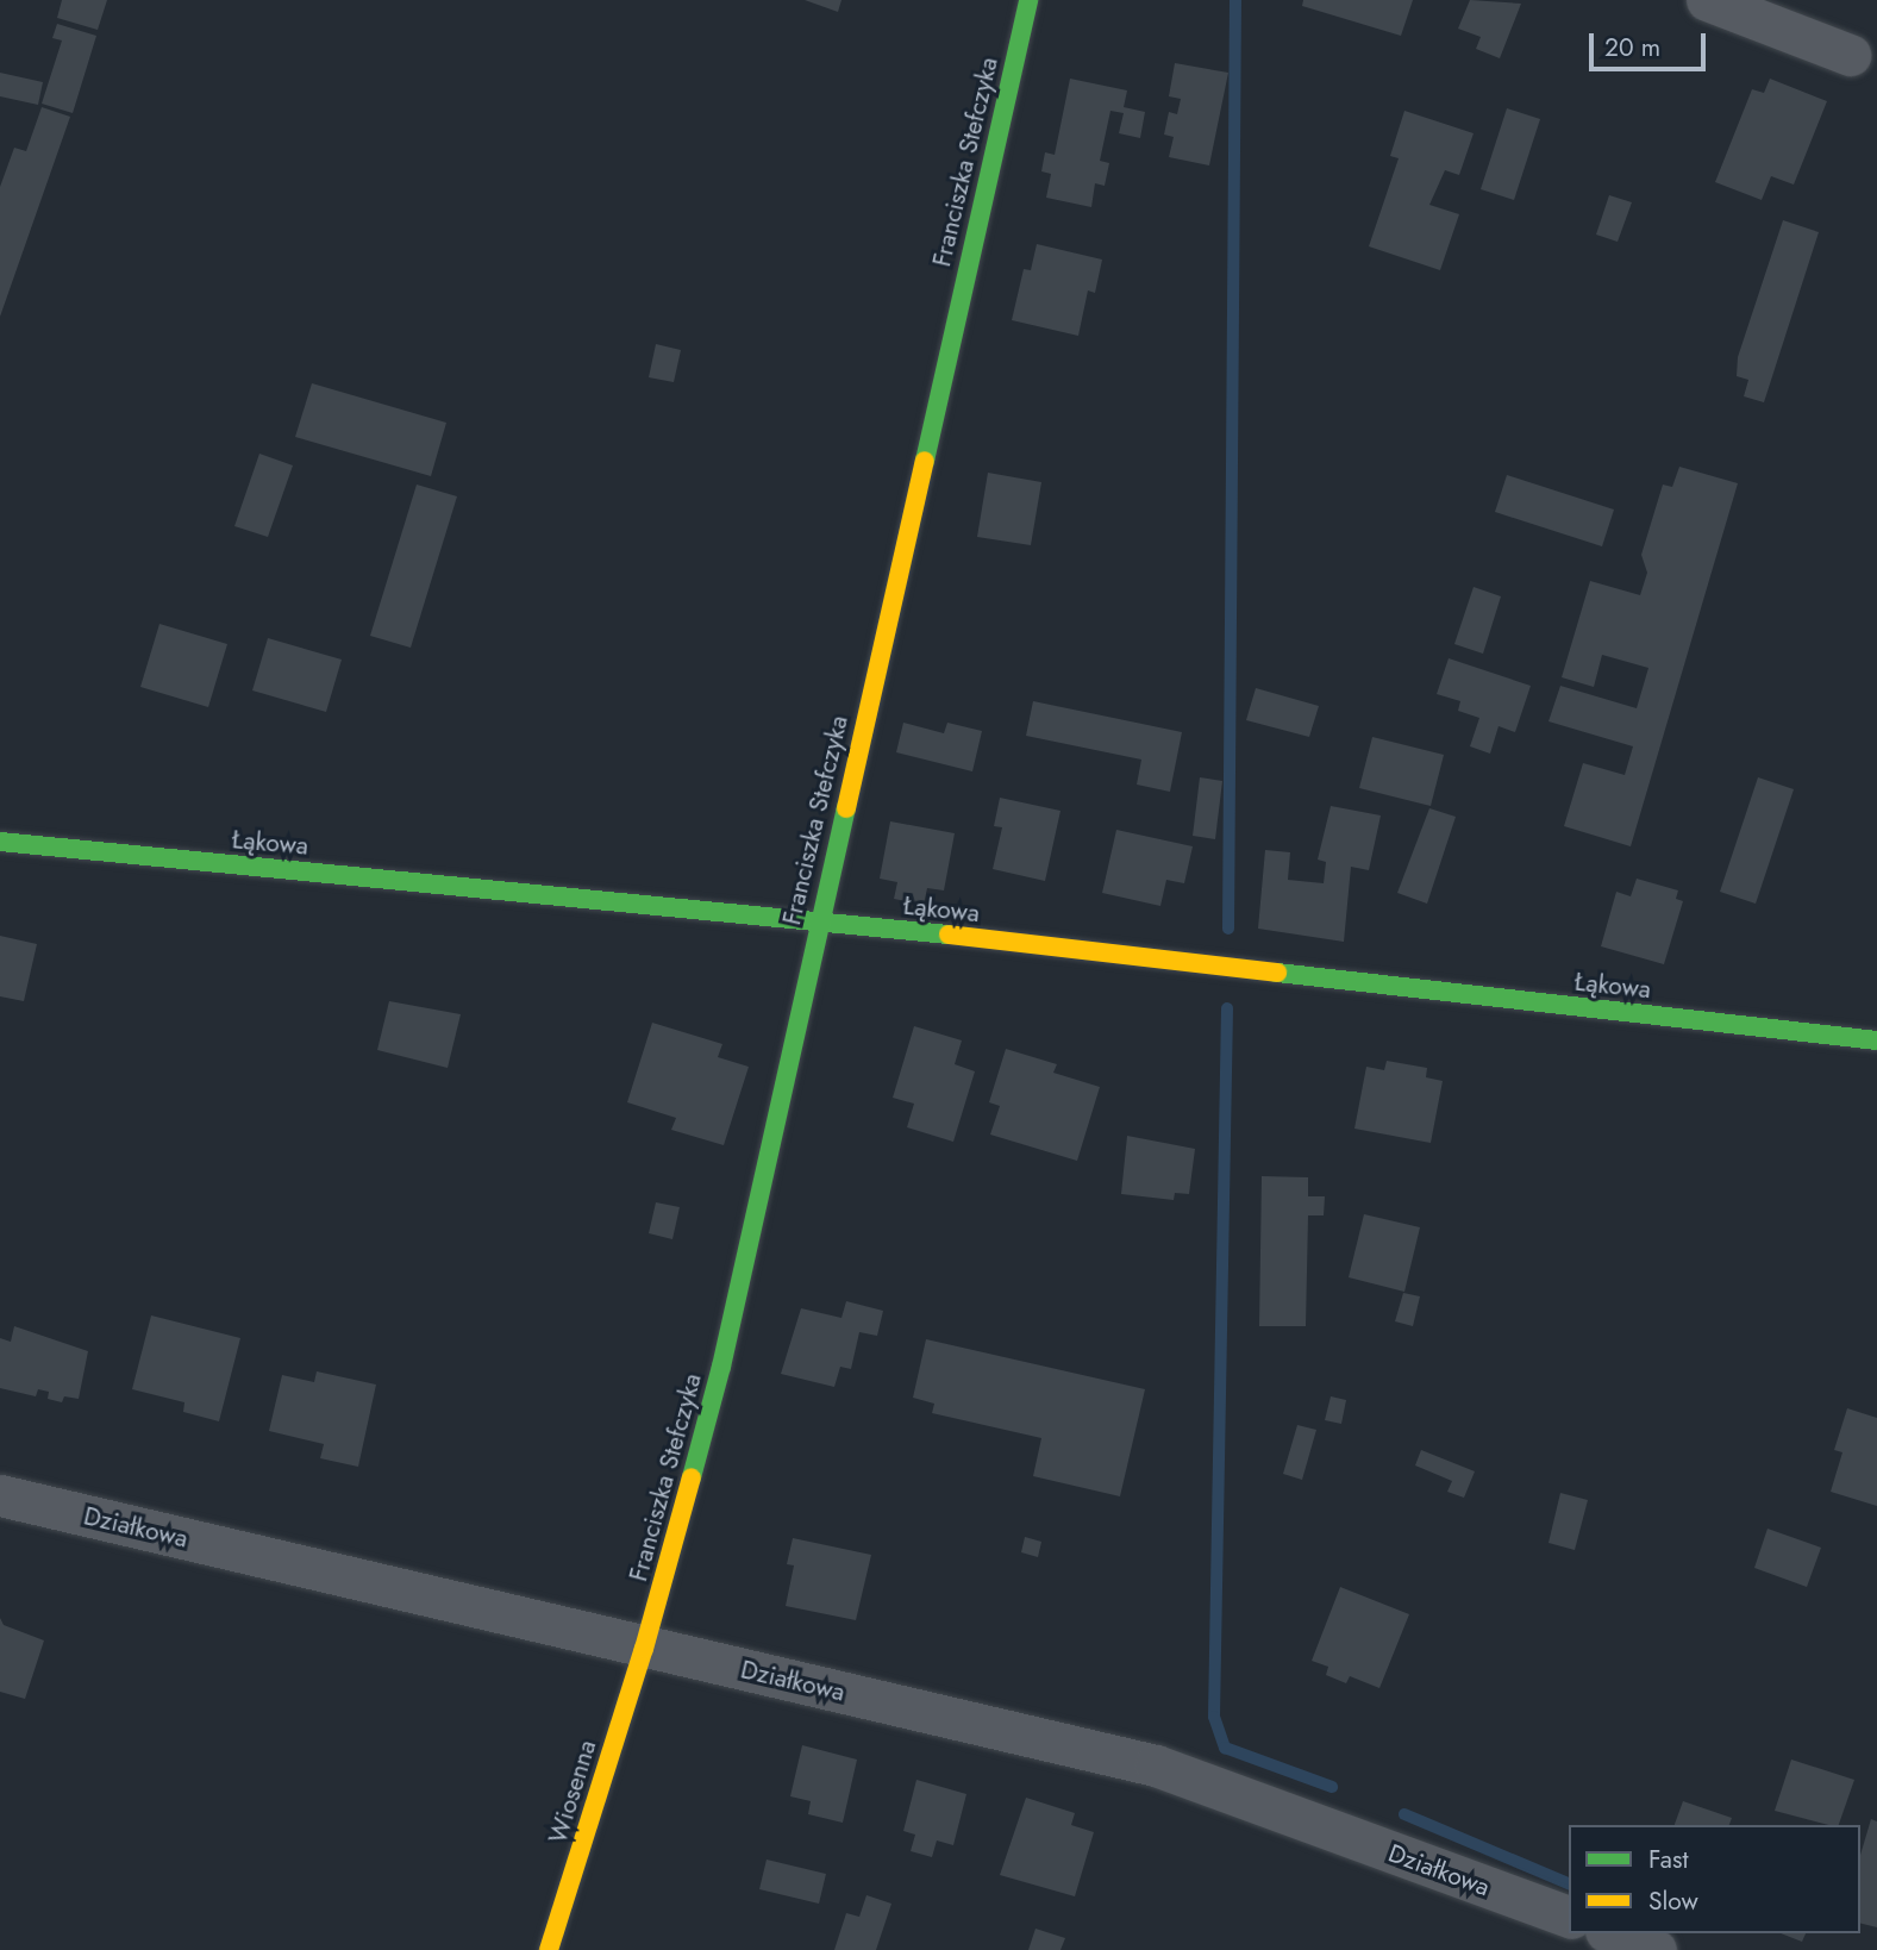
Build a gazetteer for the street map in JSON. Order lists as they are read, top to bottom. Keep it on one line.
{"streets":{"street":["Franciszka Stefczyka","Łąkowa","Działkowa","Wiosenna"]},"crossings":[["Franciszka Stefczyka","Łąkowa"],["Franciszka Stefczyka","Działkowa"],["Franciszka Stefczyka","Wiosenna"],["Działkowa","Wiosenna"]],"legend":["Fast","Slow"],"scale_bar":"20 m"}
